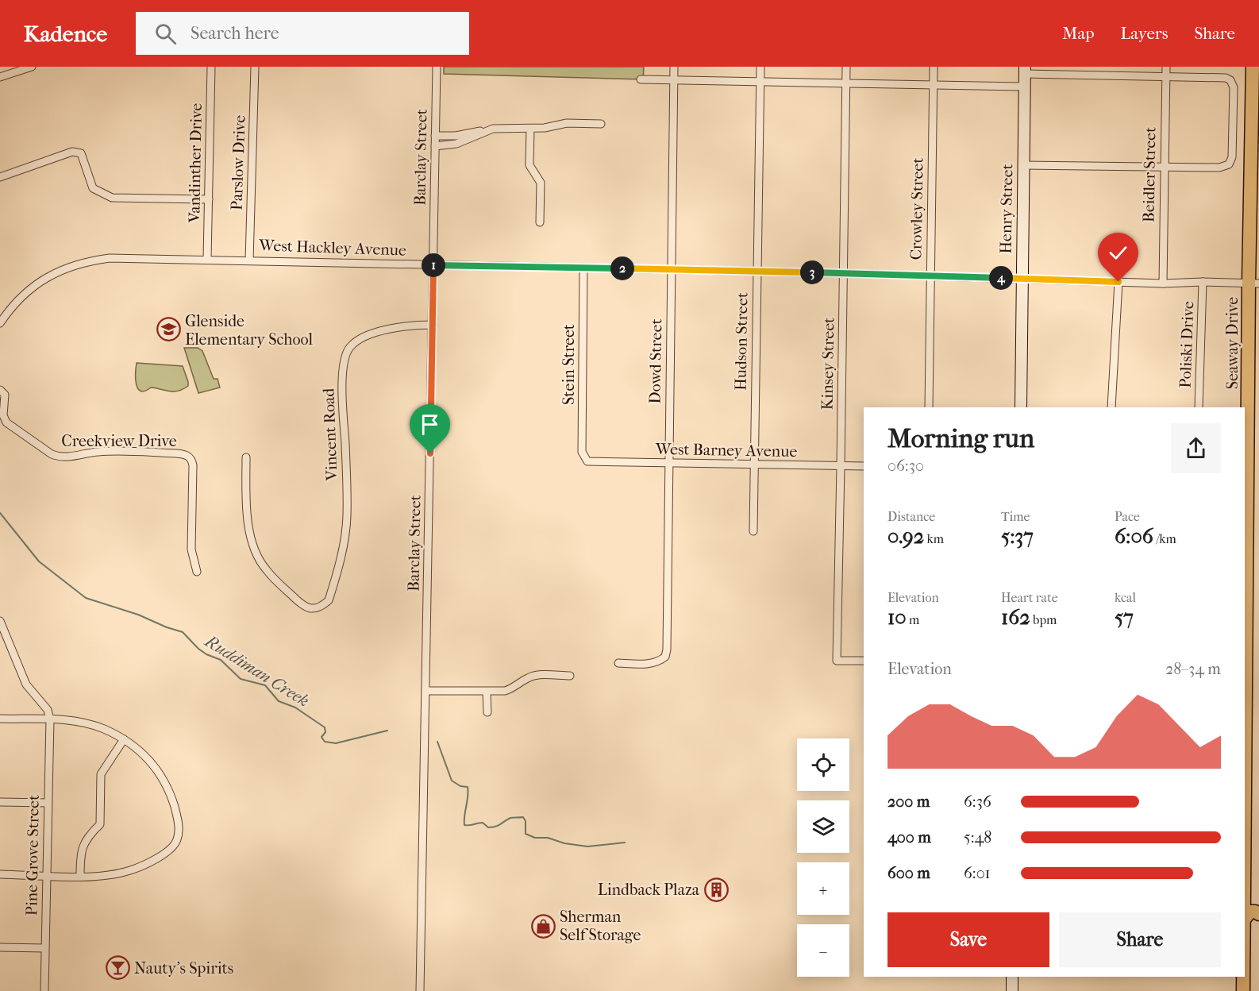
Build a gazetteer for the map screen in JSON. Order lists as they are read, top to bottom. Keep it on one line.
{"streets":{"highway":["Seaway Drive"],"main road":["Henry Street"],"street":["Barclay Street","Vandinther Drive","Parslow Drive","Beidler Street","Crowley Street","West Hackley Avenue","Hudson Street","Poliski Drive","Dowd Street","Kinsey Street","Stein Street","Vincent Road","Creekview Drive","West Barney Avenue","Pine Grove Street"]},"crossings":[["Barclay Street","West Hackley Avenue"],["Barclay Street","Vincent Road"],["Vandinther Drive","West Hackley Avenue"],["Parslow Drive","West Hackley Avenue"],["Beidler Street","West Hackley Avenue"],["Crowley Street","West Hackley Avenue"],["Henry Street","West Hackley Avenue"],["West Hackley Avenue","Hudson Street"],["West Hackley Avenue","Seaway Drive"],["West Hackley Avenue","Poliski Drive"],["West Hackley Avenue","Dowd Street"],["West Hackley Avenue","Kinsey Street"],["West Hackley Avenue","Stein Street"],["Hudson Street","West Barney Avenue"],["Dowd Street","West Barney Avenue"],["Kinsey Street","West Barney Avenue"],["Stein Street","West Barney Avenue"]],"water":["Ruddiman Creek"],"places":{"school or university":["Glenside Elementary School"],"building":["Lindback Plaza"],"shop":["Sherman Self Storage"],"bar":["Nauty's Spirits"]},"page":{"header":"Kadence","search":"Search here","nav":["Map","Layers","Share"],"pins":["1","2","3","4"],"heading":["Morning run","06:30"],"stats":[["Distance","0.92 km"],["Time","5:37"],["Pace","6:06 /km"],["Elevation","10 m"],["Heart rate","162 bpm"],["kcal","57"]],"chart":["Elevation","28–34 m"],"map_buttons":["+","−"],"list":[{"name":"200 m","note":"6:36"},{"name":"400 m","note":"5:48"},{"name":"600 m","note":"6:01"}],"buttons":["Save","Share"]}}
